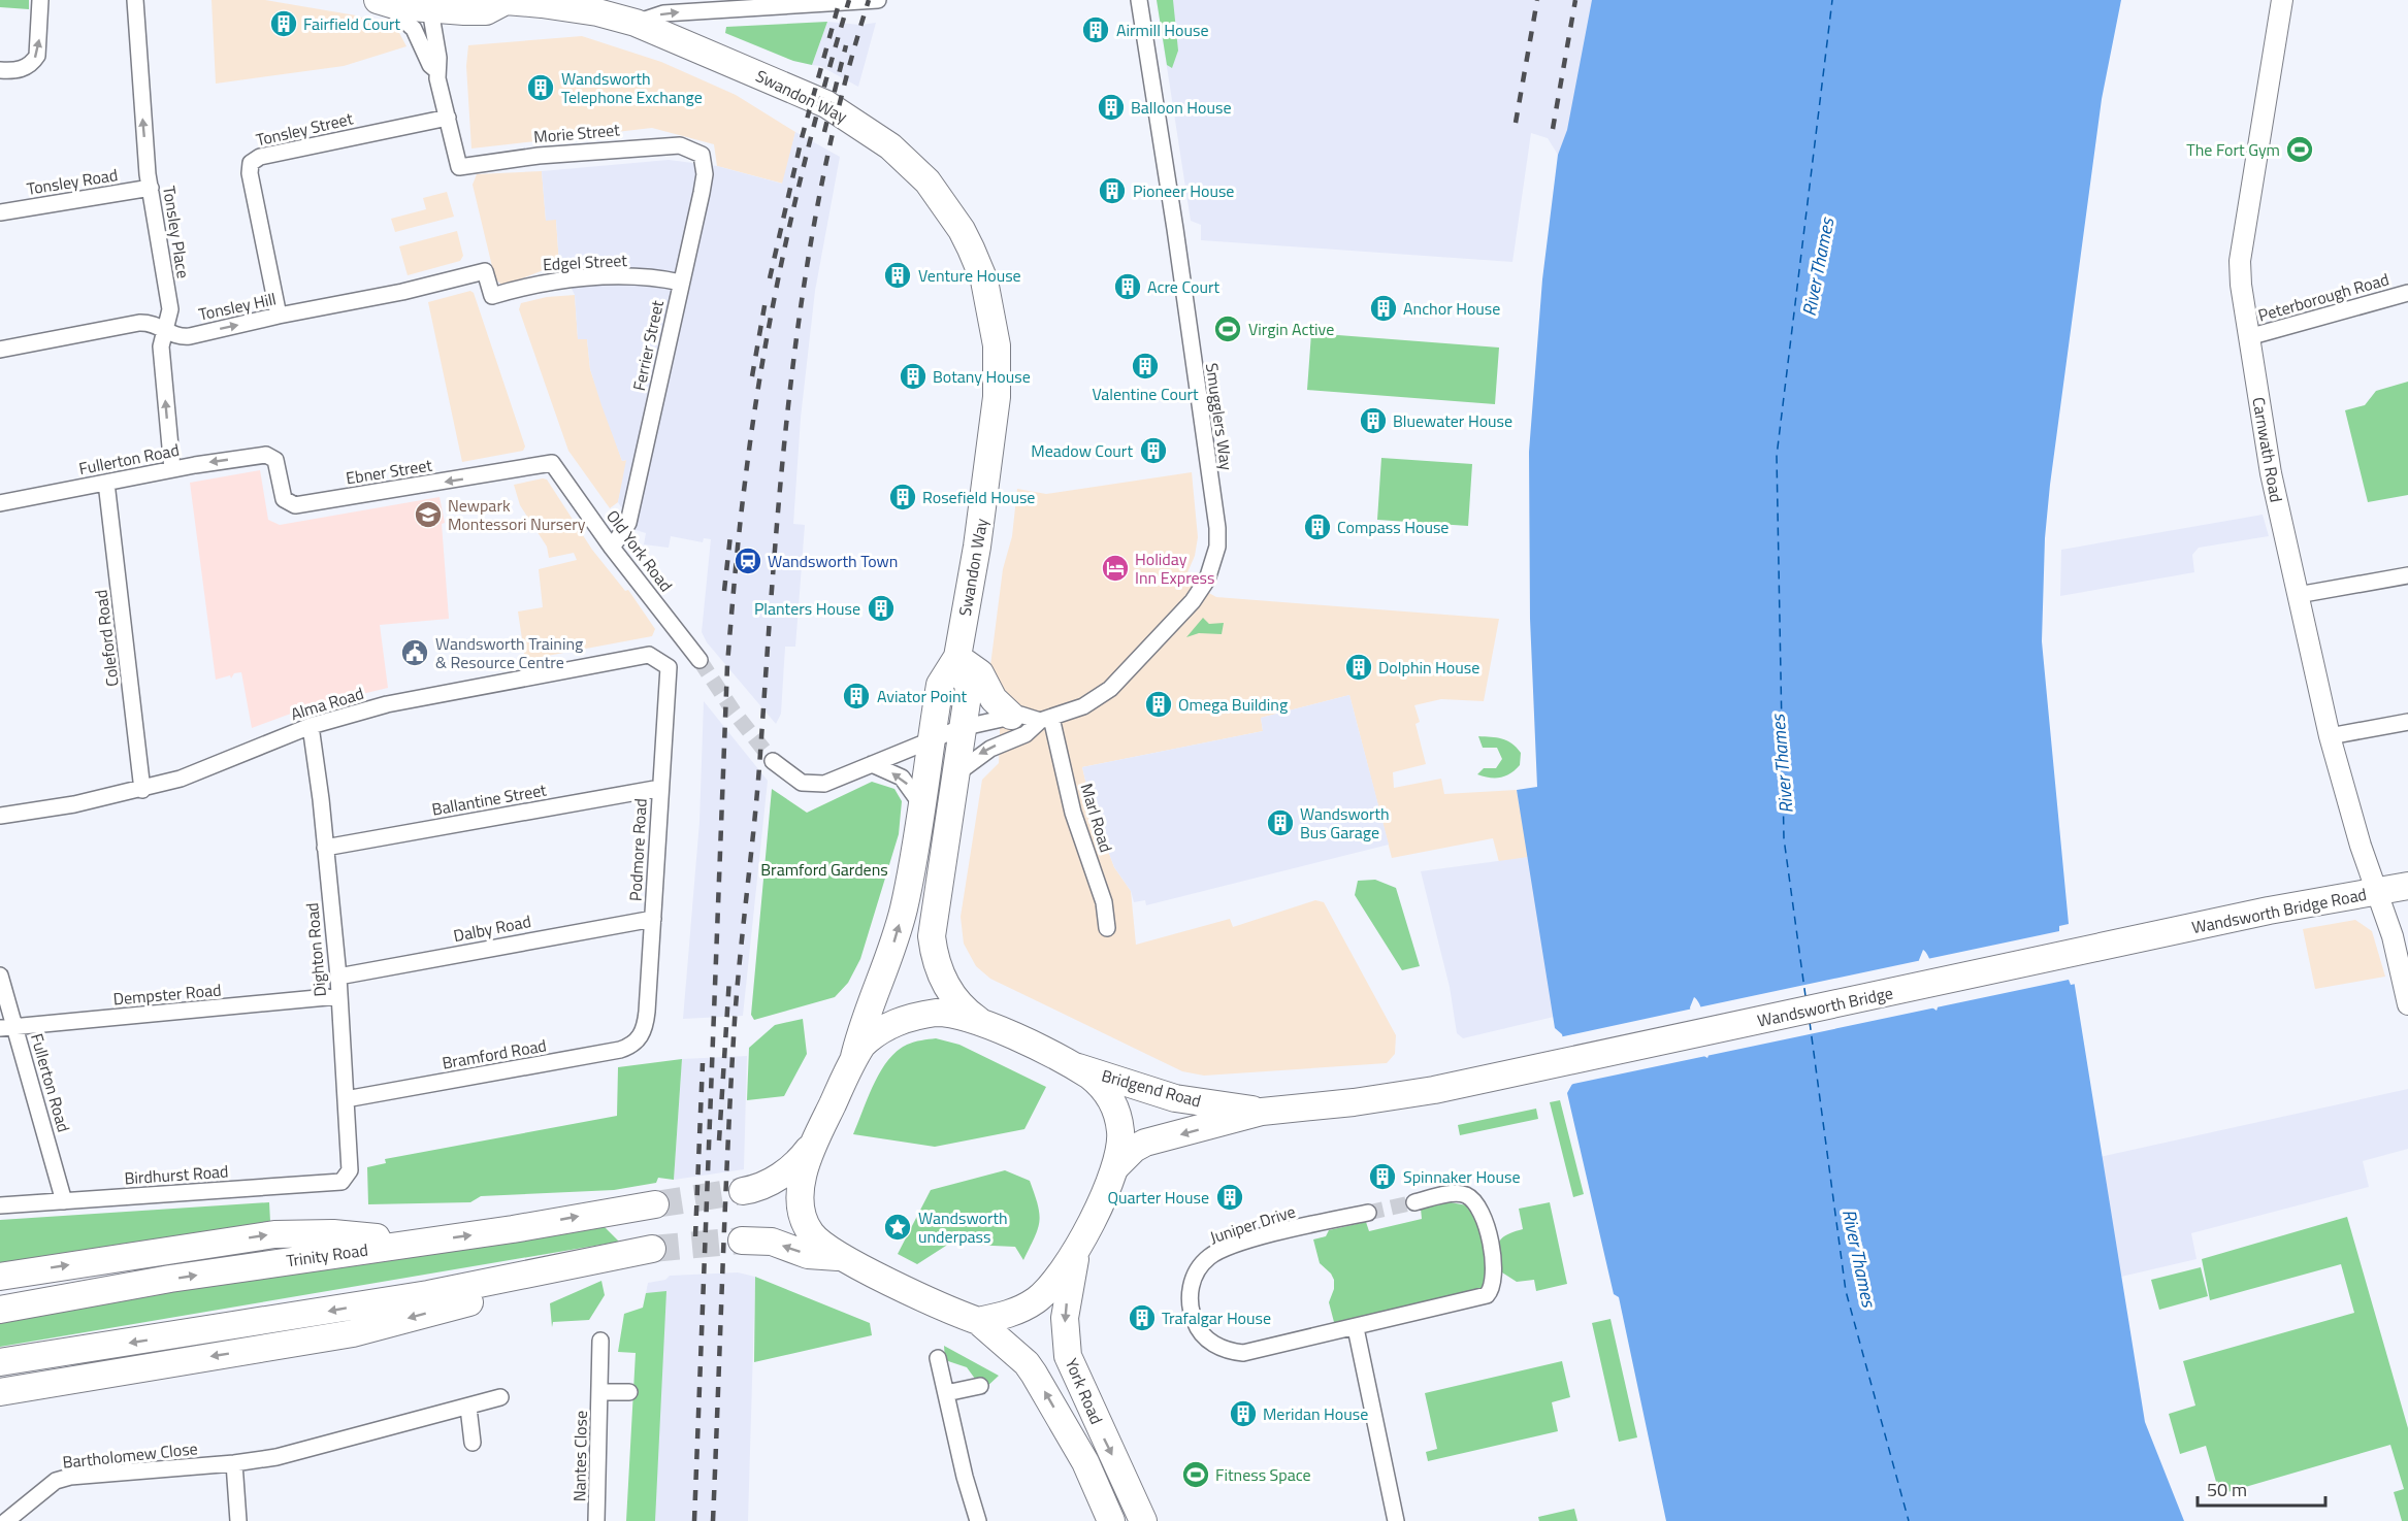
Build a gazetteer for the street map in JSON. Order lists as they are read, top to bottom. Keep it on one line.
{"streets":{"main road":["Swandon Way","Wandsworth Bridge Road","Wandsworth Bridge","Bridgend Road","Trinity Road","York Road"],"street":["Tonsley Street","Morie Street","Tonsley Road","Tonsley Place","Edgel Street","Peterborough Road","Tonsley Hill","Ferrier Street","Smugglers Way","Carnwath Road","Fullerton Road","Ebner Street","Old York Road","Coleford Road","Alma Road","Ballantine Street","Marl Road","Podmore Road","Dalby Road","Dighton Road","Dempster Road","Bramford Road","Birdhurst Road","Juniper Drive","Bartholomew Close","Nantes Close"]},"crossings":[["Swandon Way","Smugglers Way"],["Tonsley Street","Morie Street"],["Tonsley Street","Tonsley Hill"],["Morie Street","Ferrier Street"],["Tonsley Road","Tonsley Place"],["Tonsley Place","Tonsley Hill"],["Tonsley Place","Fullerton Road"],["Edgel Street","Tonsley Hill"],["Edgel Street","Ferrier Street"],["Peterborough Road","Carnwath Road"],["Ferrier Street","Old York Road"],["Smugglers Way","Marl Road"],["Carnwath Road","Wandsworth Bridge Road"],["Fullerton Road","Ebner Street"],["Fullerton Road","Coleford Road"],["Fullerton Road","Dempster Road"],["Fullerton Road","Birdhurst Road"],["Ebner Street","Old York Road"],["Coleford Road","Alma Road"],["Alma Road","Podmore Road"],["Alma Road","Dighton Road"],["Ballantine Street","Podmore Road"],["Ballantine Street","Dighton Road"],["Podmore Road","Dalby Road"],["Podmore Road","Bramford Road"],["Wandsworth Bridge Road","Wandsworth Bridge"],["Dalby Road","Dighton Road"],["Dighton Road","Dempster Road"],["Dighton Road","Bramford Road"],["Dighton Road","Birdhurst Road"],["Wandsworth Bridge","Bridgend Road"]],"one_way":["Tonsley Place","Ebner Street"],"water":["River Thames"],"parks":["Bramford Gardens"],"places":{"building":["Fairfield Court","Airmill House","Wandsworth Telephone Exchange","Balloon House","Pioneer House","Venture House","Acre Court","Anchor House","Valentine Court","Botany House","Bluewater House","Meadow Court","Rosefield House","Compass House","Planters House","Dolphin House","Aviator Point","Omega Building","Wandsworth Bus Garage","Spinnaker House","Quarter House","Trafalgar House","Meridan House"],"sports":["The Fort Gym","Virgin Active","Fitness Space"],"school or university":["Newpark Montessori Nursery"],"station":["Wandsworth Town"],"hotel":["Holiday Inn Express"],"public building":["Wandsworth Training & Resource Centre"],"place":["Wandsworth underpass"]},"scale_bar":"50 m"}
